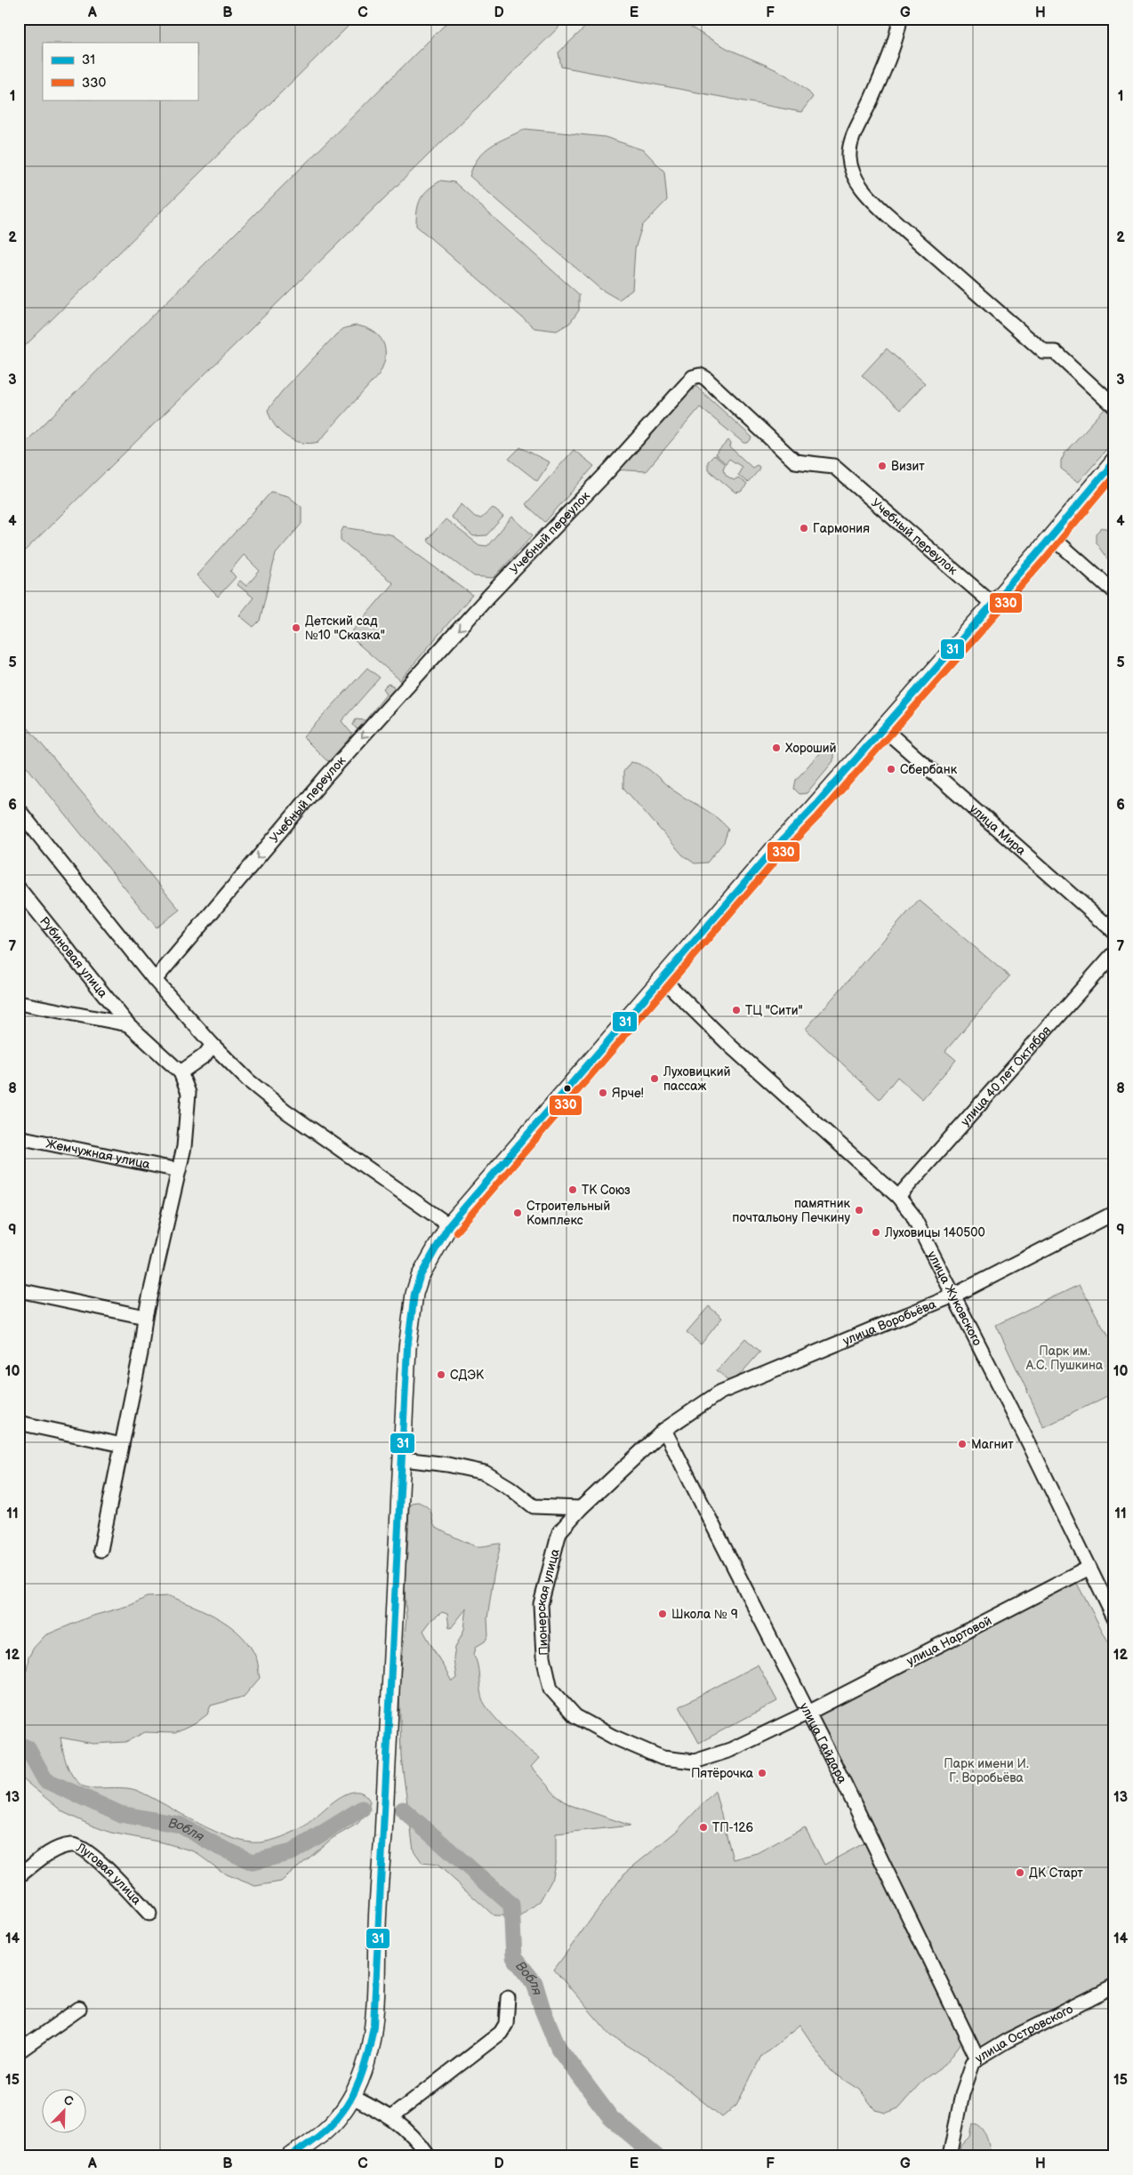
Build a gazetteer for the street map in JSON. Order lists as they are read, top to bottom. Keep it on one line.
{"streets":{"street":["Учебный переулок","улица Мира","Рубиновая улица","улица 40 лет Октября","Жемчужная улица","улица Жуковского","улица Воробьёва","Пионерская улица","улица Нартовой","улица Гайдара","Луговая улица","улица Островского"]},"crossings":[["улица 40 лет Октября","улица Жуковского"],["улица Жуковского","улица Воробьёва"],["улица Жуковского","улица Нартовой"],["улица Воробьёва","Пионерская улица"],["улица Воробьёва","улица Гайдара"],["Пионерская улица","улица Нартовой"],["Пионерская улица","улица Гайдара"],["улица Нартовой","улица Гайдара"],["улица Гайдара","улица Островского"]],"water":["Вобля"],"parks":["Парк им. А.С. Пушкина","Парк имени И. Г. Воробьёва"],"places":["Визит","Гармония","Детский сад №10 \"Сказка\"","Хороший","Сбербанк","ТЦ \"Сити\"","Луховицкий пассаж","Ярче!","ТК Союз","памятник почтальону Печкину","Строительный Комплекс","Луховицы 140500","СДЭК","Магнит","Школа № 9","Пятёрочка","ТП-126","ДК Старт"],"lines":["transit line 31","transit line 330"],"legend":["31","330"],"north":"top right","grid":{"columns":["A","B","C","D","E","F","G","H"],"rows":["1","2","3","4","5","6","7","8","9","10","11","12","13","14","15"]}}
